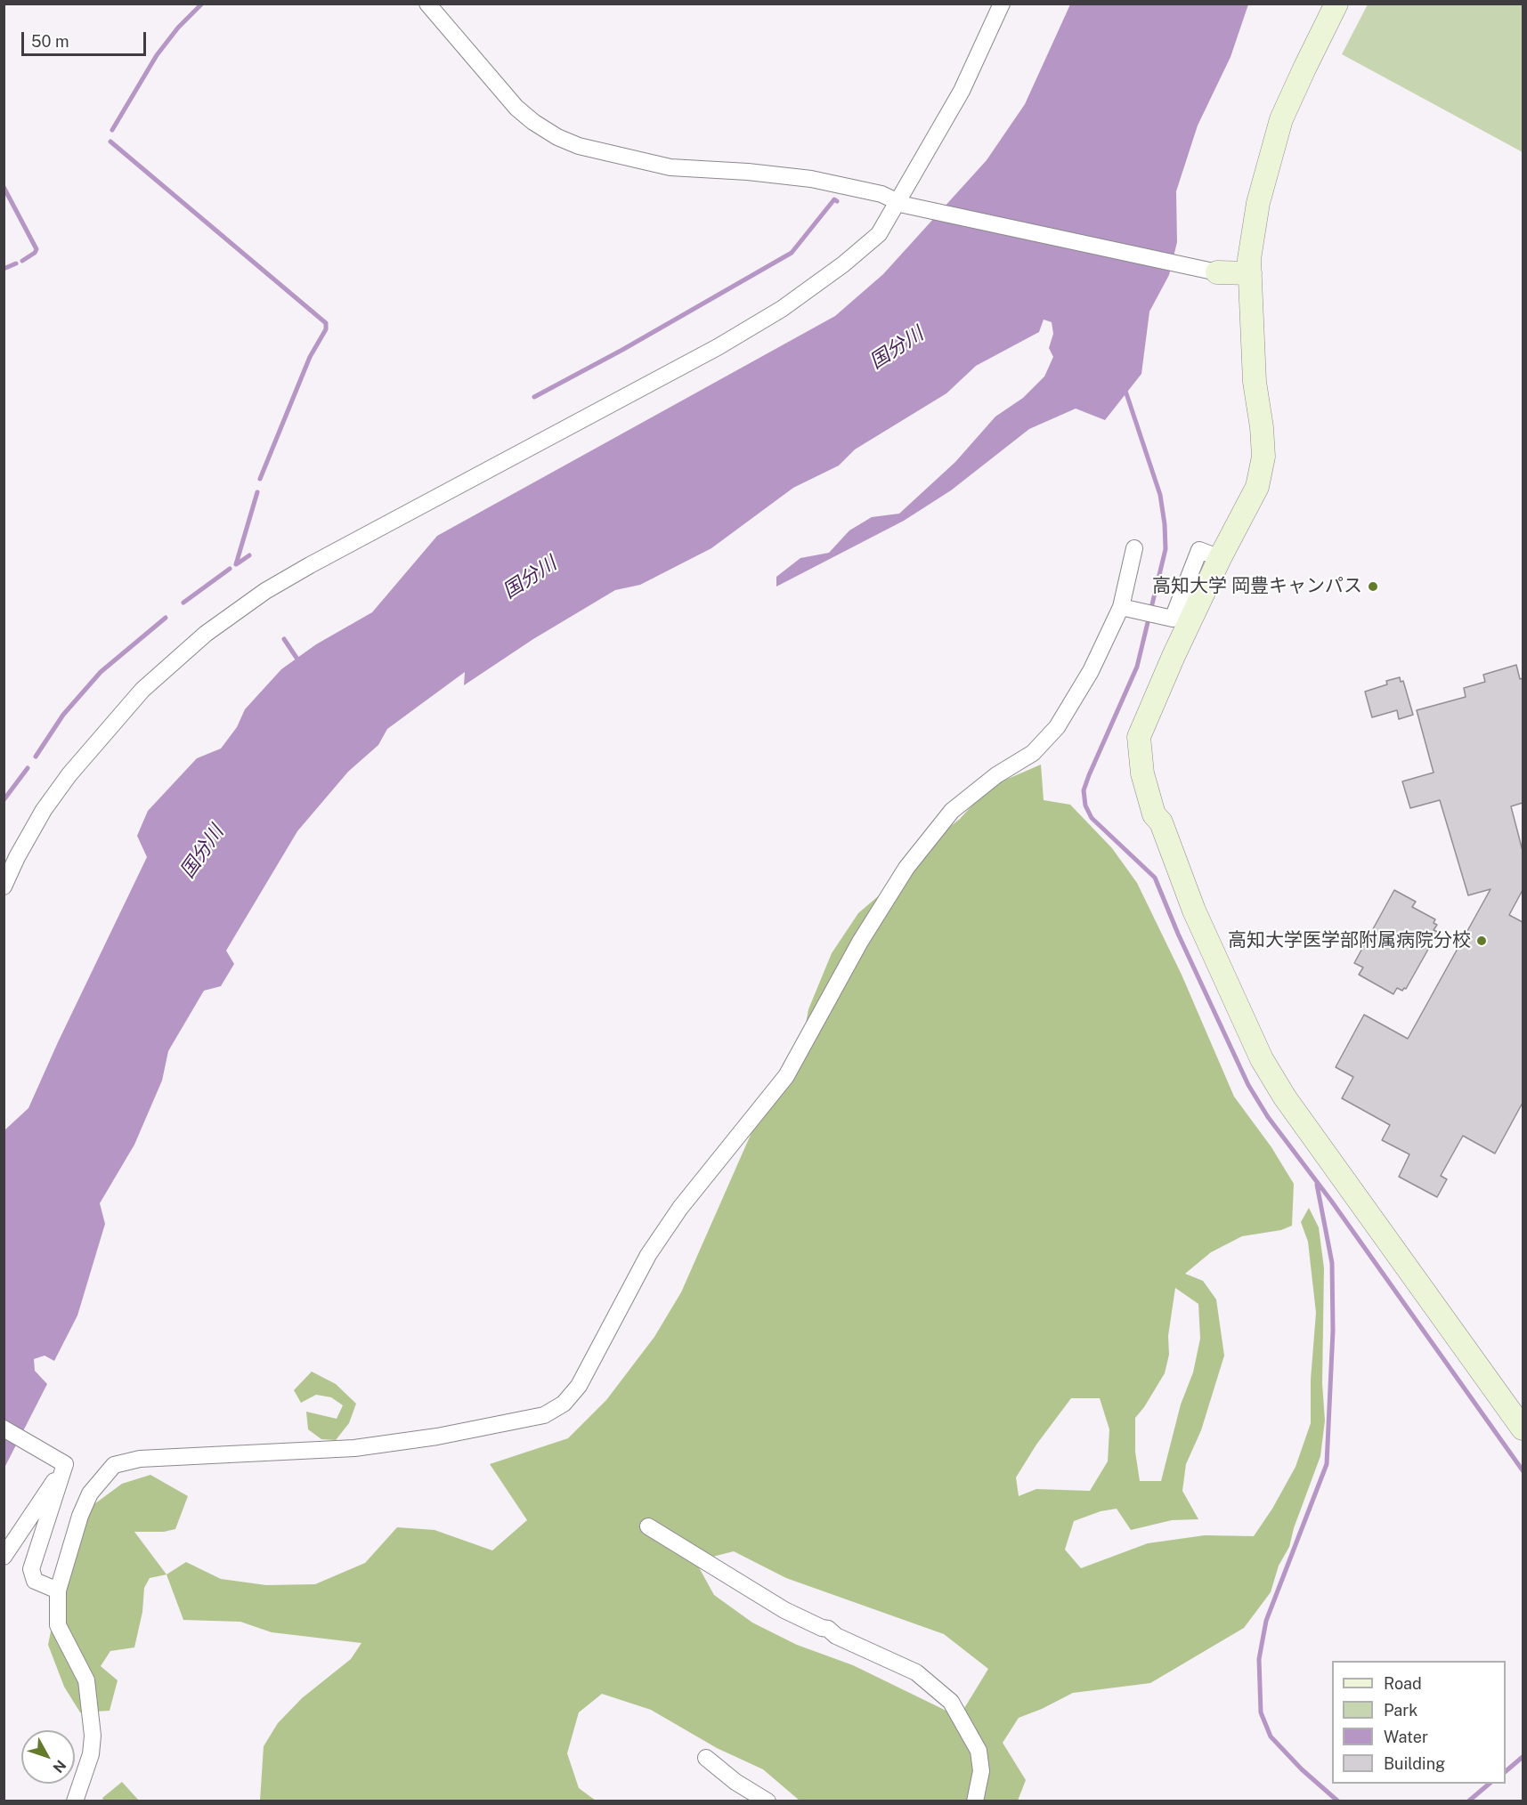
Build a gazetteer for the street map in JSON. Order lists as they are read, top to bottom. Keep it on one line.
{"water":["国分川"],"places":["高知大学 岡豊キャンパス","高知大学医学部附属病院分校"],"legend":["Road","Park","Water","Building"],"scale_bar":"50 m","north":"bottom right"}
